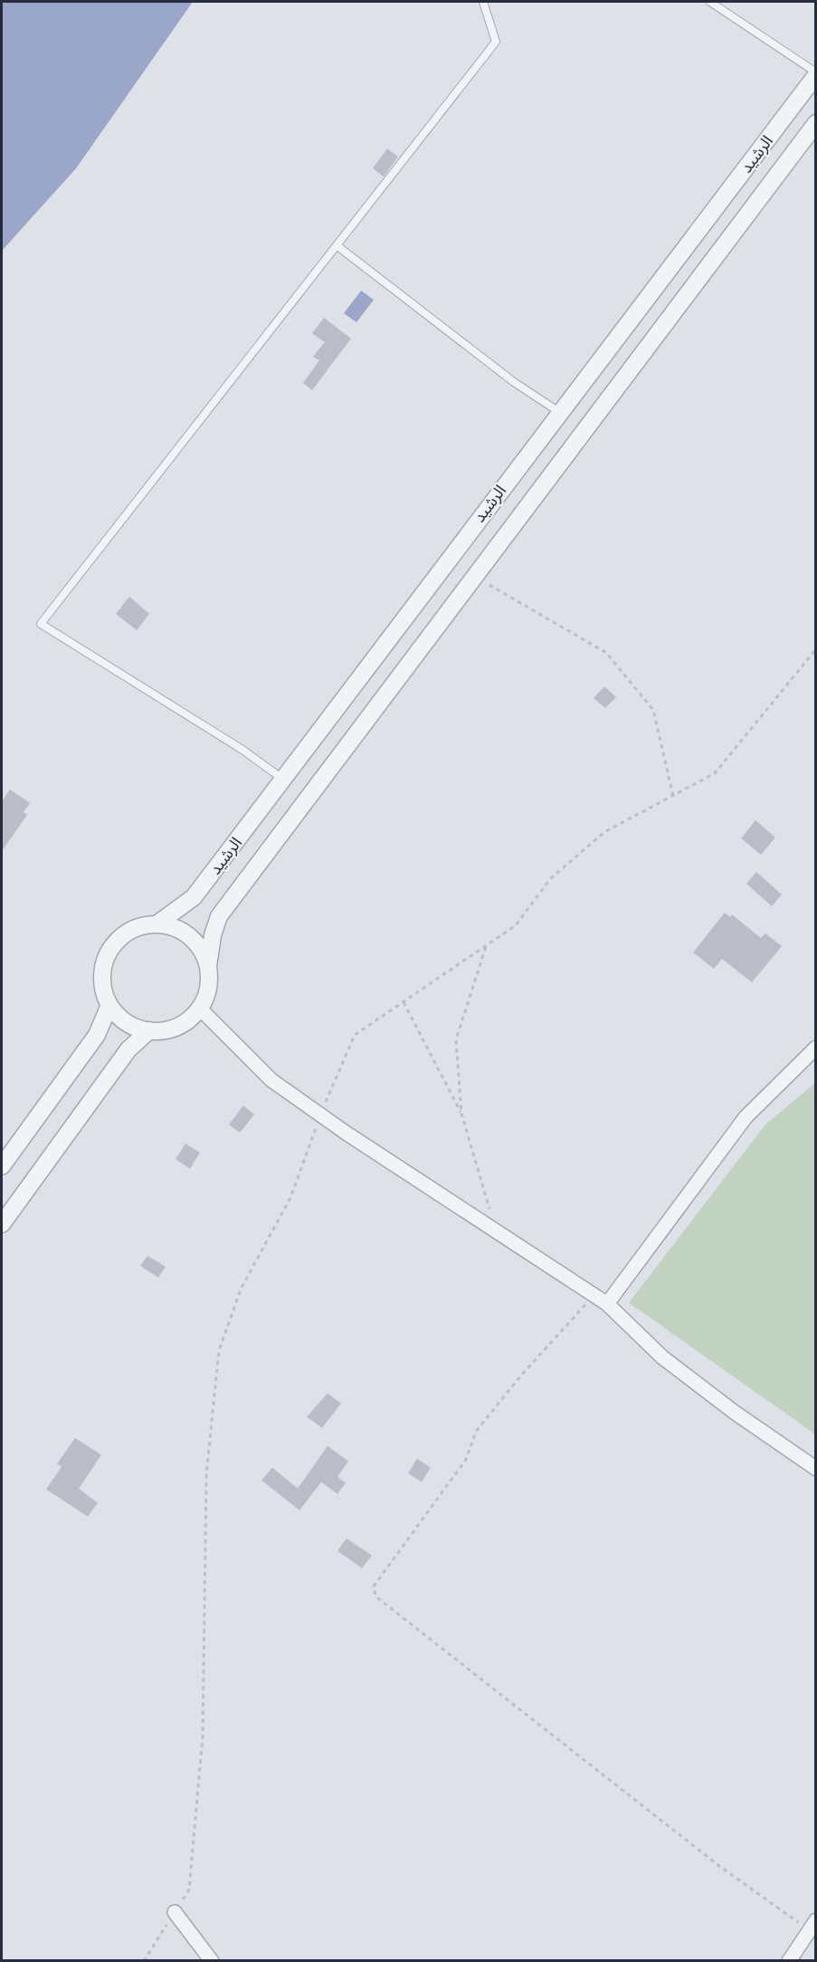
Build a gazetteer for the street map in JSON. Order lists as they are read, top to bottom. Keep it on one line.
{"streets":{"street":["الرشيد"]}}
